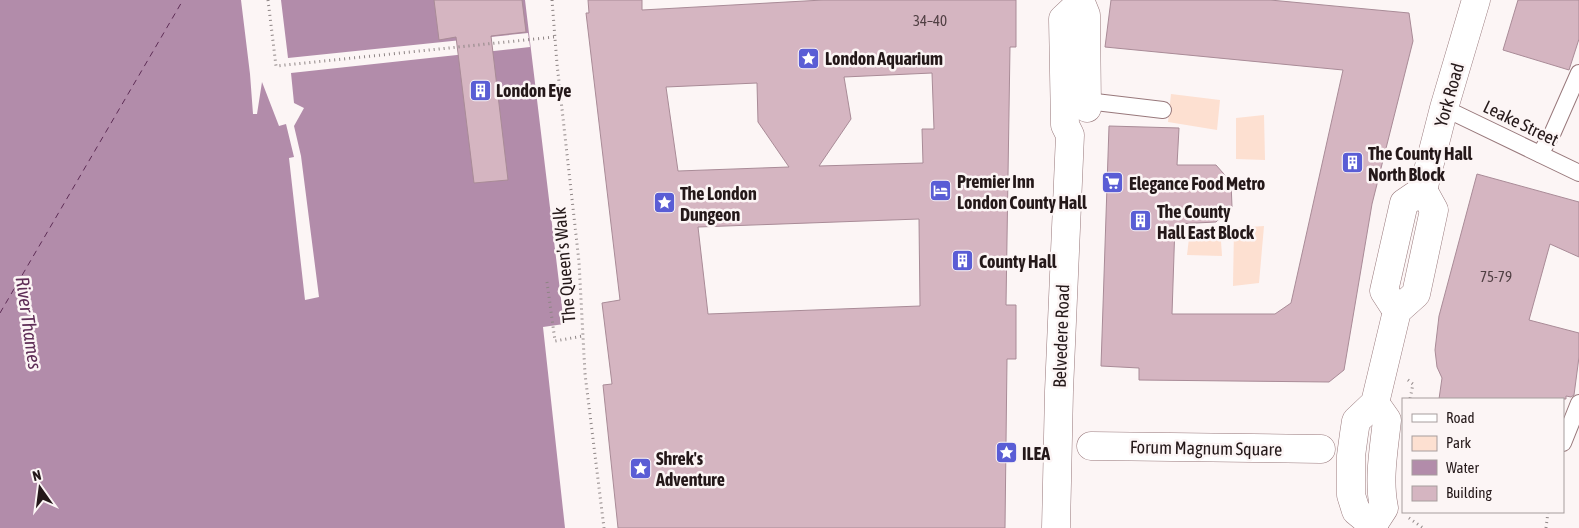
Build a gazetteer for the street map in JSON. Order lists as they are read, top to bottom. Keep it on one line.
{"streets":{"street":["York Road","Belvedere Road","Forum Magnum Square"],"lane":["Leake Street"],"path":["The Queen's Walk"]},"crossings":[["York Road","Leake Street"]],"water":["River Thames"],"places":{"place":["London Aquarium","The London Dungeon","ILEA","Shrek's Adventure"],"building":["London Eye","The County Hall North Block","The County Hall East Block","County Hall"],"supermarket":["Elegance Food Metro"],"hotel":["Premier Inn London County Hall"]},"house_numbers":["34–40","75-79"],"legend":["Road","Park","Water","Building"],"north":"top"}
